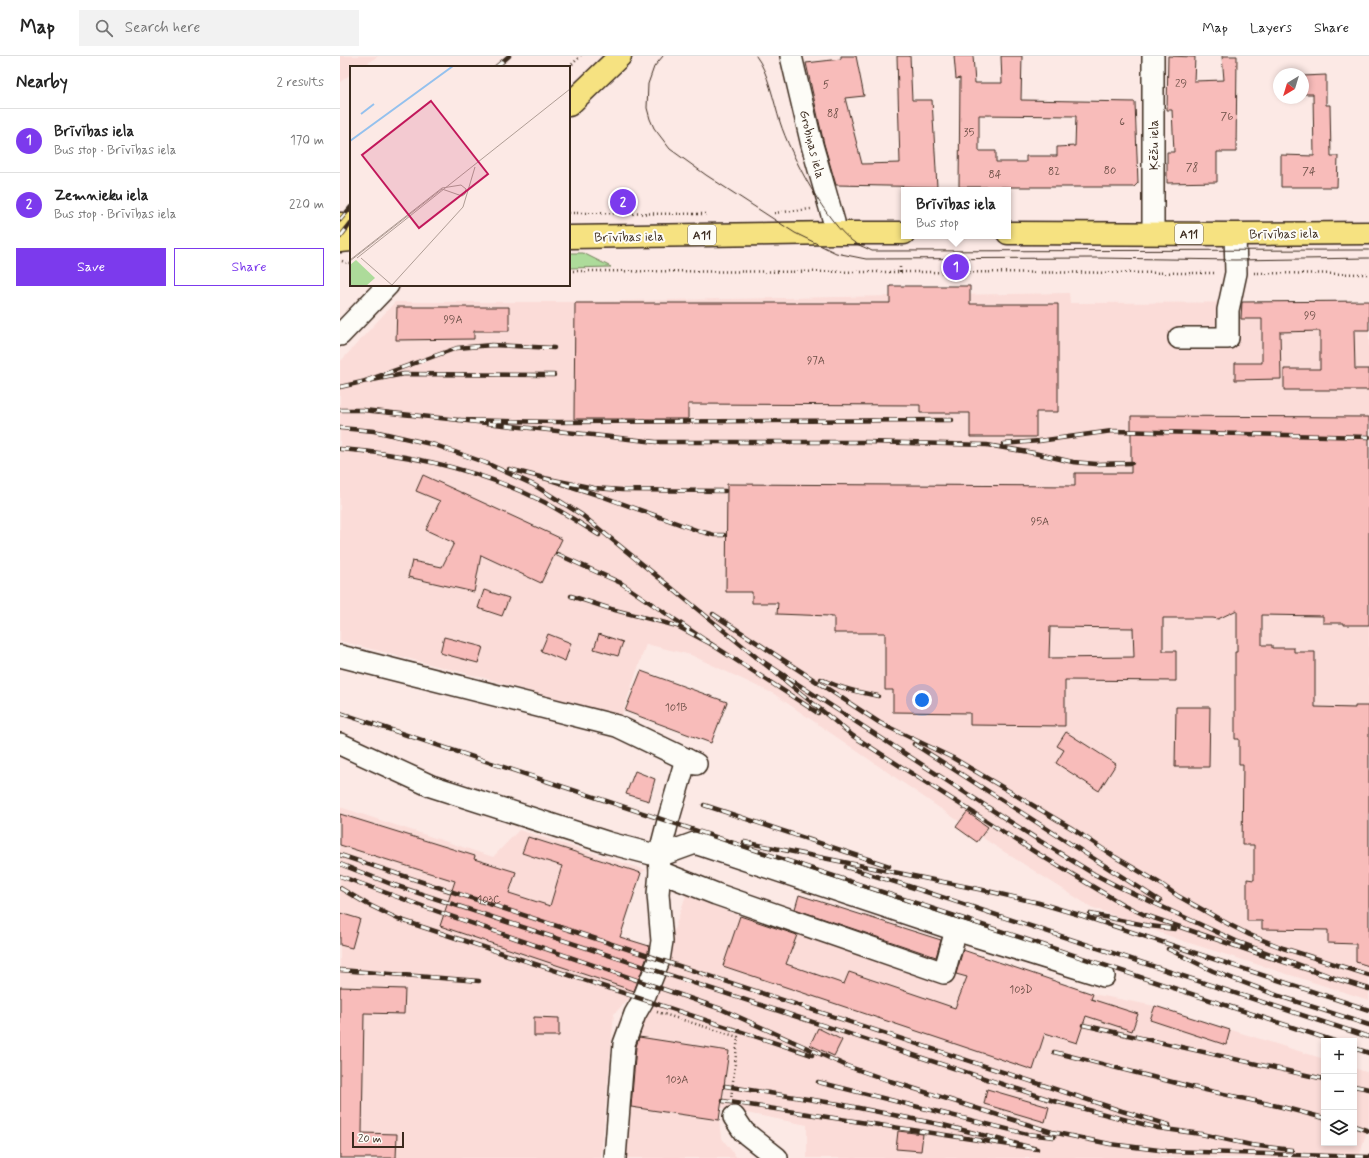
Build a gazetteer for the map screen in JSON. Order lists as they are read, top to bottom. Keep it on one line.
{"streets":{"highway":["Brīvības iela","A11"],"street":["Grobiņas iela","Ķēžu iela"]},"crossings":[["Grobiņas iela","Brīvības iela"],["Ķēžu iela","Brīvības iela"]],"house_numbers":["29","5","88","76","6","35","78","80","82","74","84","99","99A","97A","95A","101B","103C","103D","103A"],"scale_bar":"20 m","north":"bottom left","page":{"header":"Map","search":"Search here","nav":["Map","Layers","Share"],"heading":["Nearby","2 results"],"list":[{"mark":"1","name":"Brīvības iela","note":"Bus stop · Brīvības iela","value":"170 m"},{"mark":"2","name":"Zemnieku iela","note":"Bus stop · Brīvības iela","value":"220 m"}],"popup":["Brīvības iela","Bus stop"],"pins":["2","1"],"buttons":["Save","Share"],"map_buttons":["+","−"],"scale":"20 m"}}
